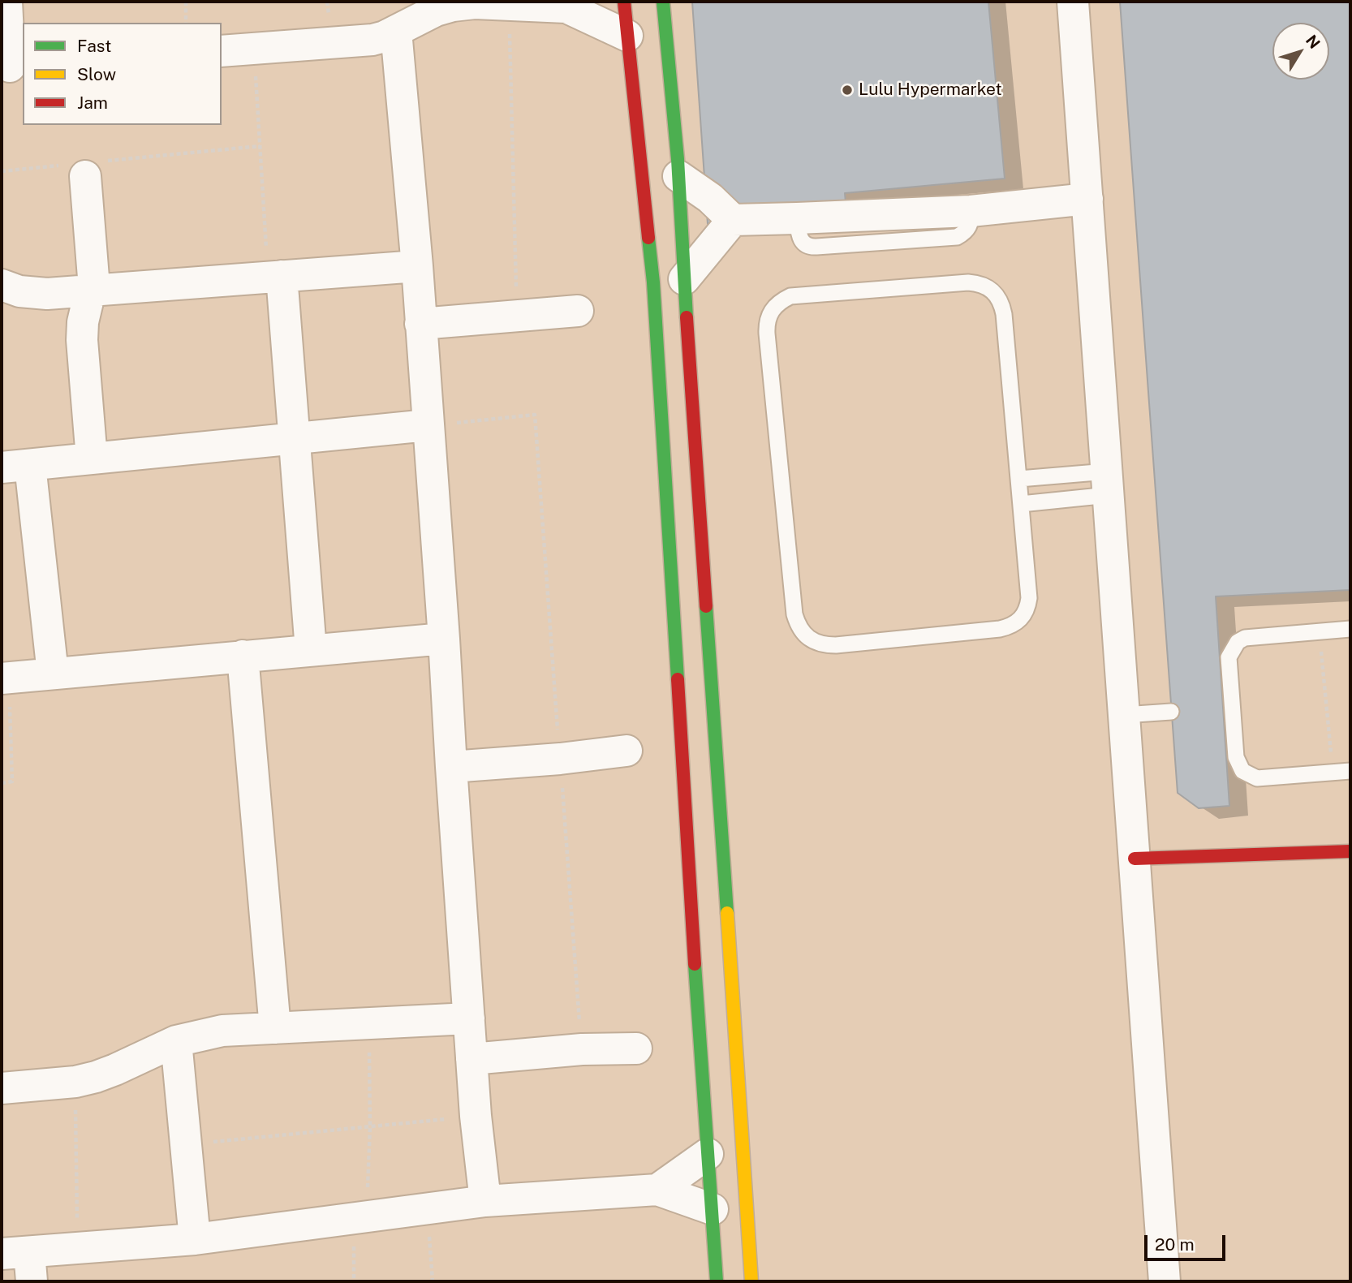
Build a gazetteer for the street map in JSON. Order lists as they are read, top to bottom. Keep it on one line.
{"places":["Lulu Hypermarket"],"legend":["Fast","Slow","Jam"],"scale_bar":"20 m","north":"top right"}
